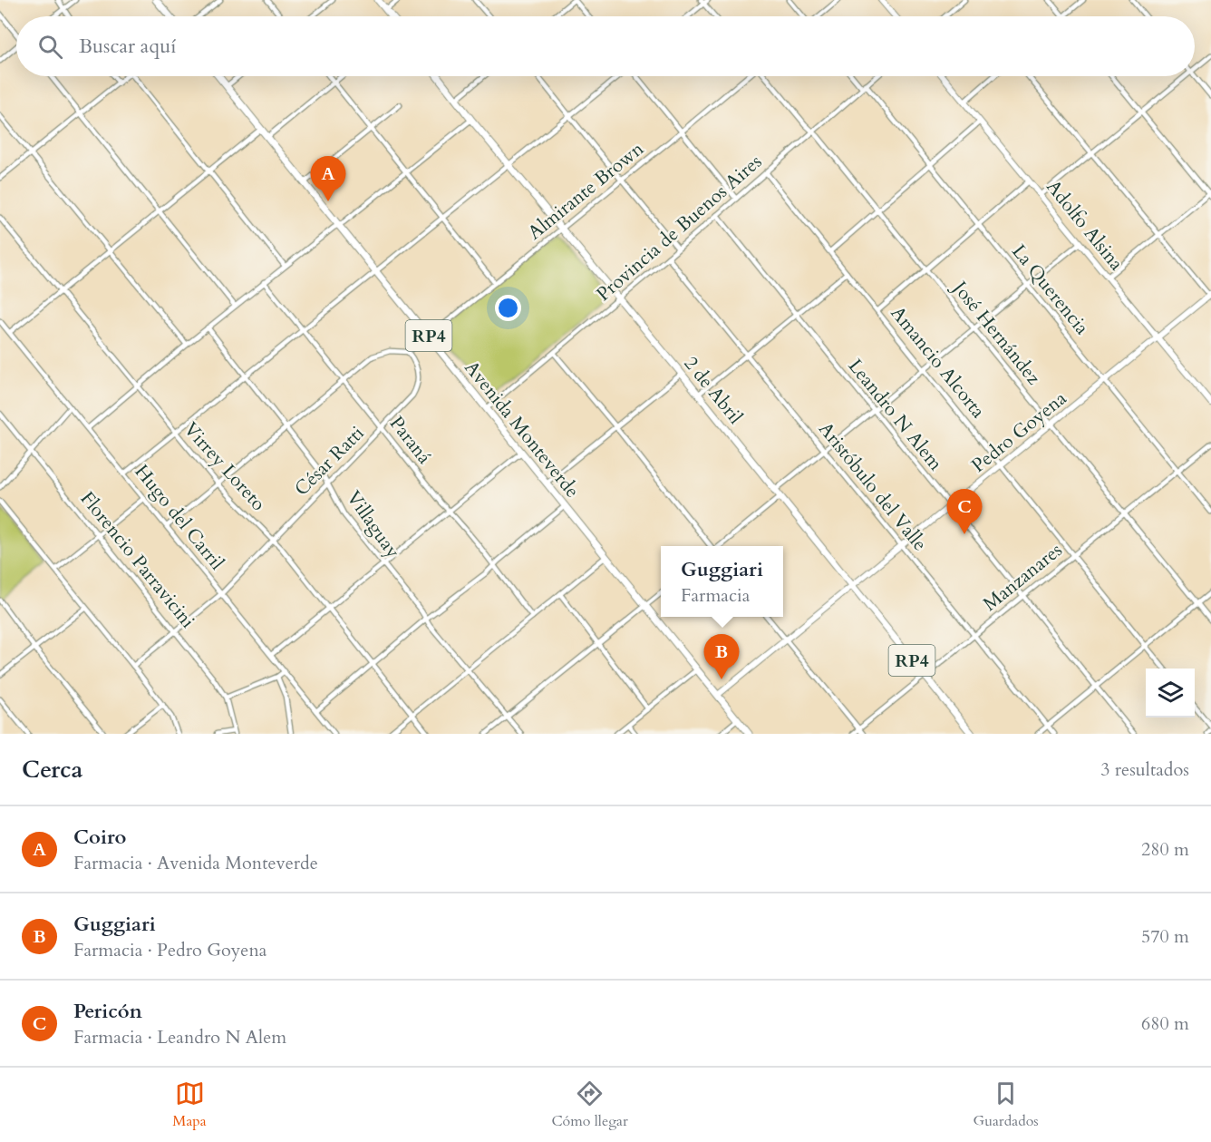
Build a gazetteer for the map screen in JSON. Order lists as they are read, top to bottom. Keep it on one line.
{"streets":{"main road":["RP4","2 de Abril","Avenida Monteverde"],"street":["Almirante Brown","Adolfo Alsina","Provincia de Buenos Aires","La Querencia","José Hernández","Amancio Alcorta","Leandro N Alem","Pedro Goyena","Paraná","César Ratti","Virrey Loreto","Aristóbulo del Valle","Hugo del Carril","Villaguay","Florencio Parravicini","Manzanares"]},"crossings":[["Almirante Brown","2 de Abril"],["Almirante Brown","Avenida Monteverde"],["Almirante Brown","César Ratti"],["Adolfo Alsina","Pedro Goyena"],["Provincia de Buenos Aires","La Querencia"],["Provincia de Buenos Aires","José Hernández"],["Provincia de Buenos Aires","Amancio Alcorta"],["Provincia de Buenos Aires","2 de Abril"],["Provincia de Buenos Aires","Leandro N Alem"],["Provincia de Buenos Aires","Avenida Monteverde"],["Provincia de Buenos Aires","Aristóbulo del Valle"],["La Querencia","Pedro Goyena"],["La Querencia","Manzanares"],["José Hernández","Pedro Goyena"],["José Hernández","Manzanares"],["Amancio Alcorta","Pedro Goyena"],["Amancio Alcorta","Manzanares"],["2 de Abril","Pedro Goyena"],["2 de Abril","Manzanares"],["Leandro N Alem","Pedro Goyena"],["Leandro N Alem","Manzanares"],["Avenida Monteverde","Pedro Goyena"],["Pedro Goyena","Aristóbulo del Valle"],["Paraná","César Ratti"],["César Ratti","Virrey Loreto"],["César Ratti","Hugo del Carril"],["César Ratti","Villaguay"],["César Ratti","Florencio Parravicini"],["Aristóbulo del Valle","Manzanares"]],"page":{"search":"Buscar aquí","pins":["A","C","B"],"popup":["Guggiari","Farmacia"],"heading":["Cerca","3 resultados"],"list":[{"mark":"A","name":"Coiro","note":"Farmacia · Avenida Monteverde","value":"280 m"},{"mark":"B","name":"Guggiari","note":"Farmacia · Pedro Goyena","value":"570 m"},{"mark":"C","name":"Pericón","note":"Farmacia · Leandro N Alem","value":"680 m"}],"nav":["Mapa","Cómo llegar","Guardados"]}}
